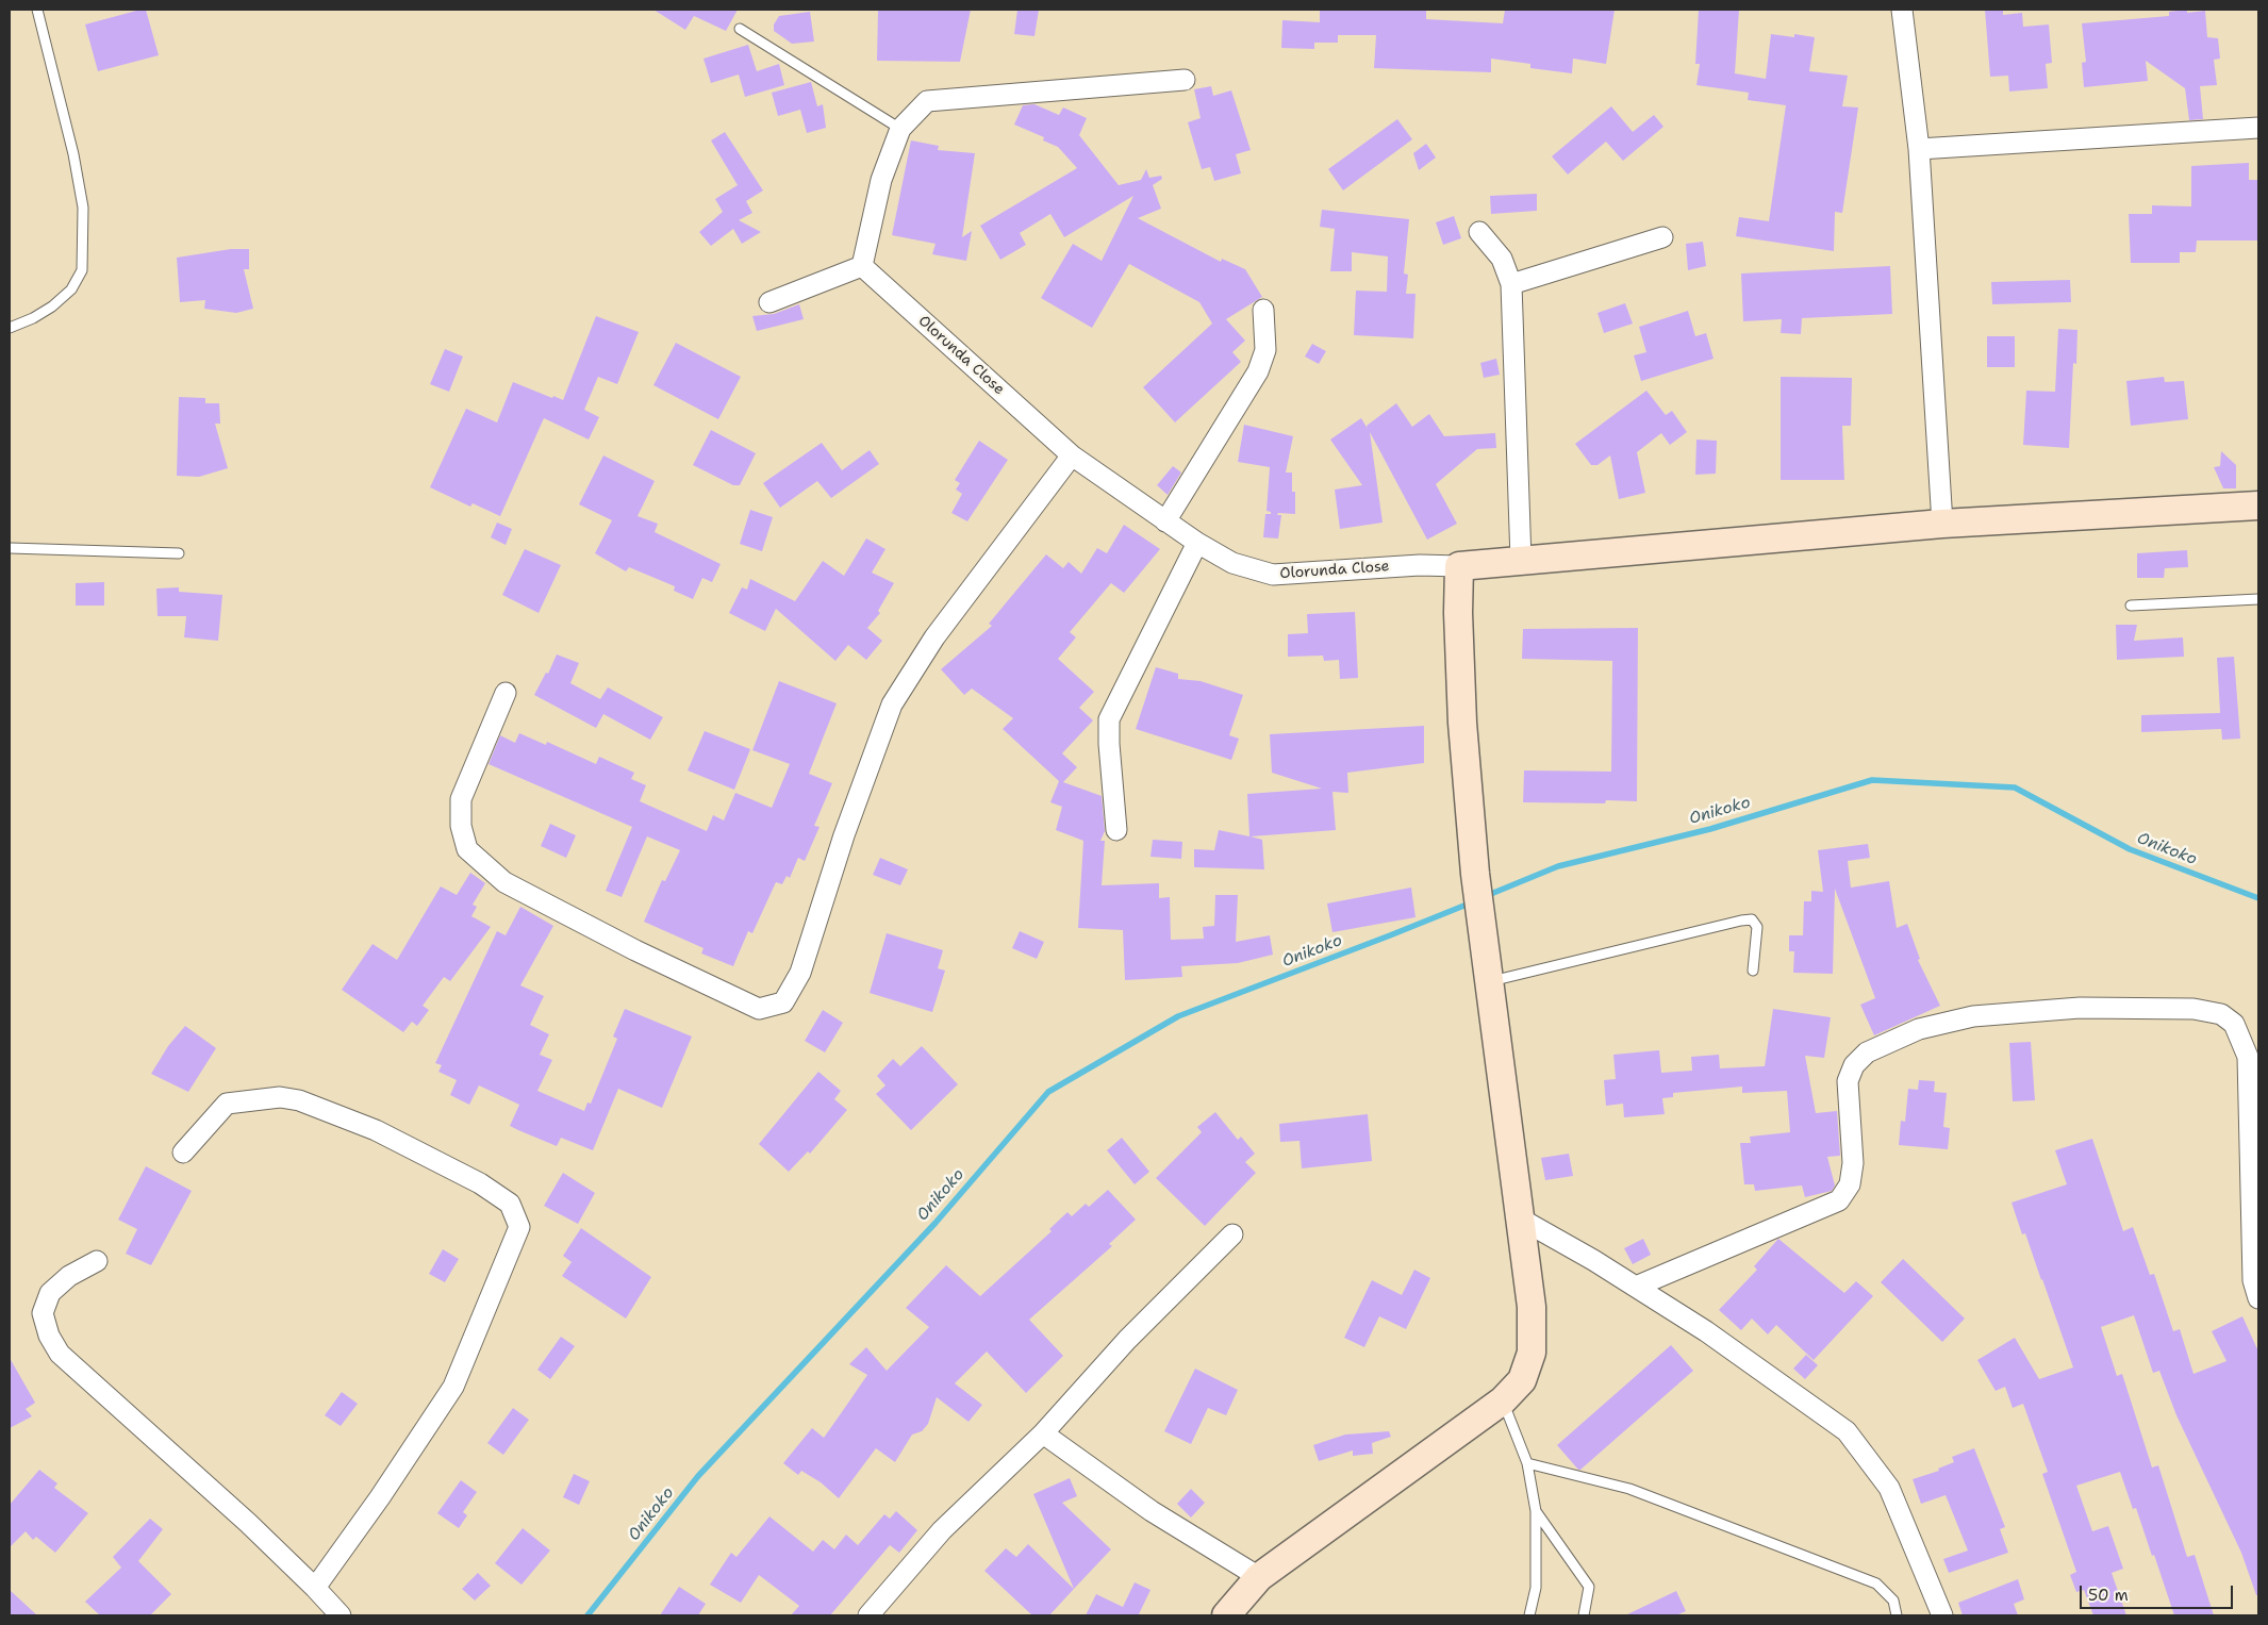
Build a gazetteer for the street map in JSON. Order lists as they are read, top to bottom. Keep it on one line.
{"streets":{"street":["Olorunda Close"]},"water":["Onikoko"],"scale_bar":"50 m"}
